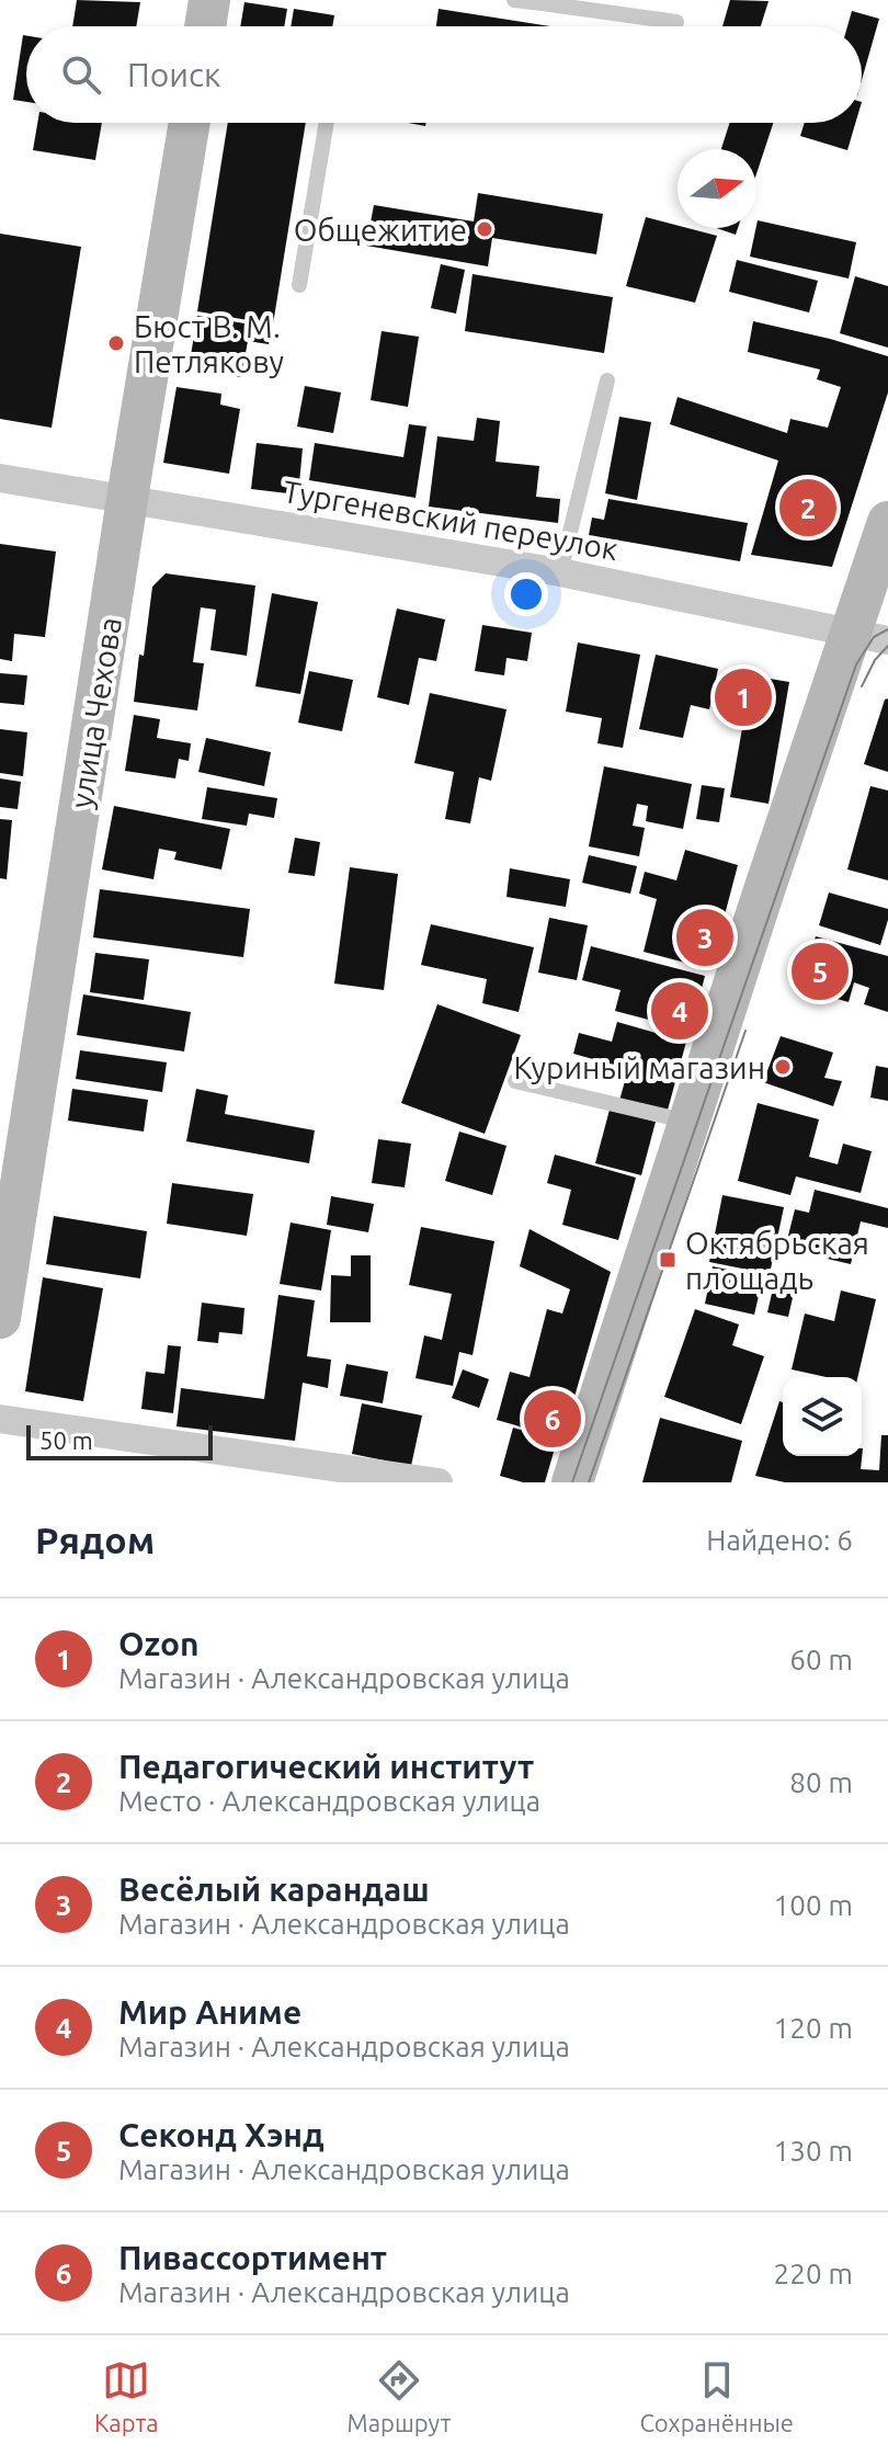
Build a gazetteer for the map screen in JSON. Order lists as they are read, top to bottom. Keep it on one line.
{"streets":{"main road":["улица Чехова"],"street":["Тургеневский переулок"]},"crossings":[["Тургеневский переулок","улица Чехова"]],"places":{"other":["Общежитие","Бюст В. М. Петлякову","Куриный магазин"],"transit":["Октябрьская площадь"]},"scale_bar":"50 m","north":"right","page":{"search":"Поиск","pins":["2","1","3","5","4","6"],"scale":"50 m","heading":["Рядом","Найдено: 6"],"list":[{"mark":"1","name":"Ozon","note":"Магазин · Александровская улица","value":"60 m"},{"mark":"2","name":"Педагогический институт","note":"Место · Александровская улица","value":"80 m"},{"mark":"3","name":"Весёлый карандаш","note":"Магазин · Александровская улица","value":"100 m"},{"mark":"4","name":"Мир Аниме","note":"Магазин · Александровская улица","value":"120 m"},{"mark":"5","name":"Секонд Хэнд","note":"Магазин · Александровская улица","value":"130 m"},{"mark":"6","name":"Пивассортимент","note":"Магазин · Александровская улица","value":"220 m"}],"nav":["Карта","Маршрут","Сохранённые"]}}
